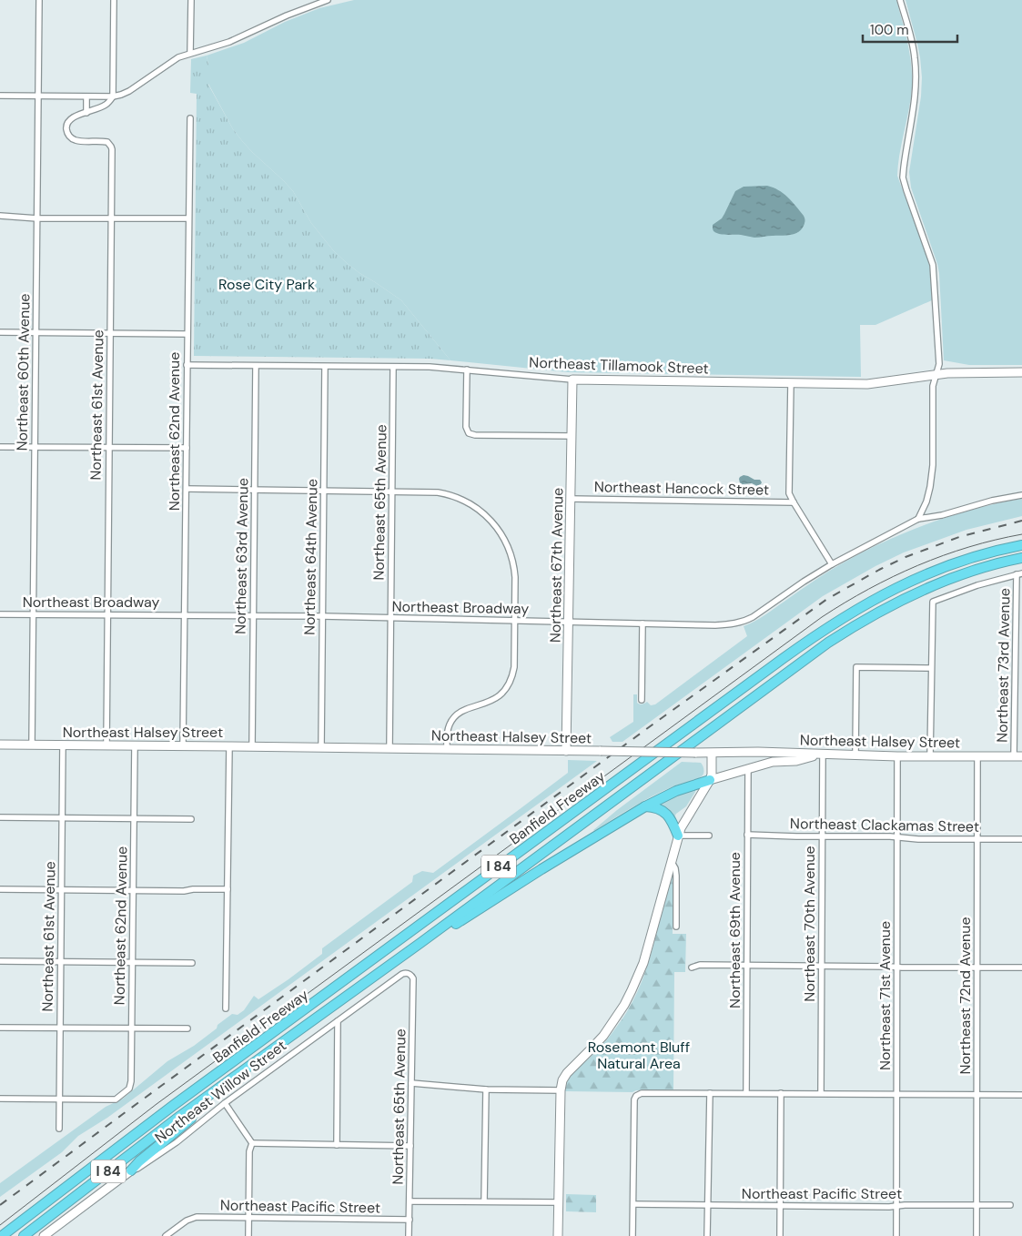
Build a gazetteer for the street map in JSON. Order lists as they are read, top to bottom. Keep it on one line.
{"streets":{"highway":["Banfield Freeway","I 84"],"street":["Northeast Tillamook Street","Northeast 60th Avenue","Northeast 61st Avenue","Northeast 62nd Avenue","Northeast Hancock Street","Northeast 65th Avenue","Northeast 63rd Avenue","Northeast 64th Avenue","Northeast 67th Avenue","Northeast Broadway","Northeast 73rd Avenue","Northeast Halsey Street","Northeast Clackamas Street","Northeast 70th Avenue","Northeast 69th Avenue","Northeast 71st Avenue","Northeast 72nd Avenue","Northeast Willow Street","Northeast Pacific Street"]},"crossings":[["Northeast Tillamook Street","Northeast 62nd Avenue"],["Northeast Tillamook Street","Northeast 65th Avenue"],["Northeast Tillamook Street","Northeast 63rd Avenue"],["Northeast Tillamook Street","Northeast 64th Avenue"],["Northeast Tillamook Street","Northeast 67th Avenue"],["Northeast 60th Avenue","Northeast Broadway"],["Northeast 60th Avenue","Northeast Halsey Street"],["Northeast 61st Avenue","Northeast 62nd Avenue"],["Northeast 61st Avenue","Northeast Broadway"],["Northeast 61st Avenue","Northeast Halsey Street"],["Northeast 62nd Avenue","Northeast Broadway"],["Northeast 62nd Avenue","Northeast Halsey Street"],["Northeast Hancock Street","Northeast 67th Avenue"],["Northeast 65th Avenue","Northeast Broadway"],["Northeast 65th Avenue","Northeast Halsey Street"],["Northeast 65th Avenue","Northeast Willow Street"],["Northeast 65th Avenue","Northeast Pacific Street"],["Northeast 63rd Avenue","Northeast Broadway"],["Northeast 63rd Avenue","Northeast Halsey Street"],["Northeast 64th Avenue","Northeast Broadway"],["Northeast 64th Avenue","Northeast Halsey Street"],["Northeast 67th Avenue","Northeast Broadway"],["Northeast 67th Avenue","Northeast Halsey Street"],["Northeast 73rd Avenue","Northeast Halsey Street"],["Northeast Halsey Street","Northeast 70th Avenue"],["Northeast Halsey Street","Northeast 71st Avenue"],["Northeast Halsey Street","Northeast 72nd Avenue"],["Northeast Clackamas Street","Northeast 70th Avenue"],["Northeast Clackamas Street","Northeast 69th Avenue"],["Northeast Clackamas Street","Northeast 71st Avenue"],["Northeast Clackamas Street","Northeast 72nd Avenue"],["Northeast 71st Avenue","Northeast Pacific Street"],["Northeast 72nd Avenue","Northeast Pacific Street"]],"parks":["Rose City Park","Rosemont Bluff Natural Area"],"scale_bar":"100 m"}
